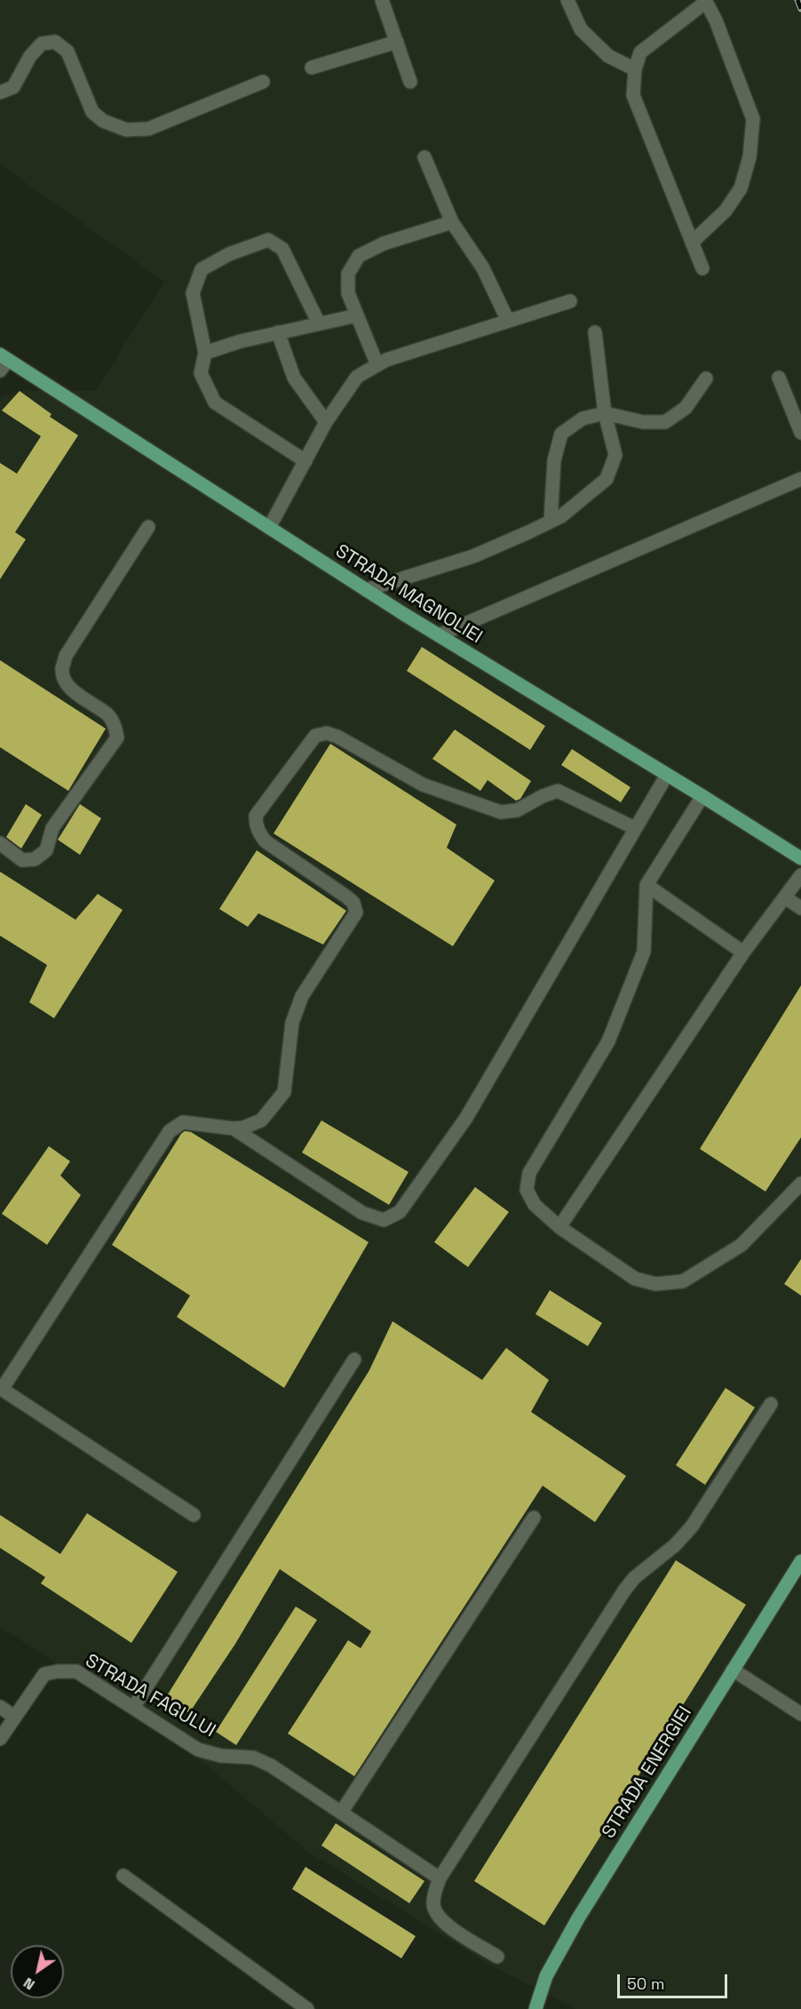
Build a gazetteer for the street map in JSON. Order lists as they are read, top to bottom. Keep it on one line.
{"streets":{"main road":["STRADA MAGNOLIEI","STRADA ENERGIEI"],"street":["STRADA FAGULUI"]},"scale_bar":"50 m","north":"bottom left"}
